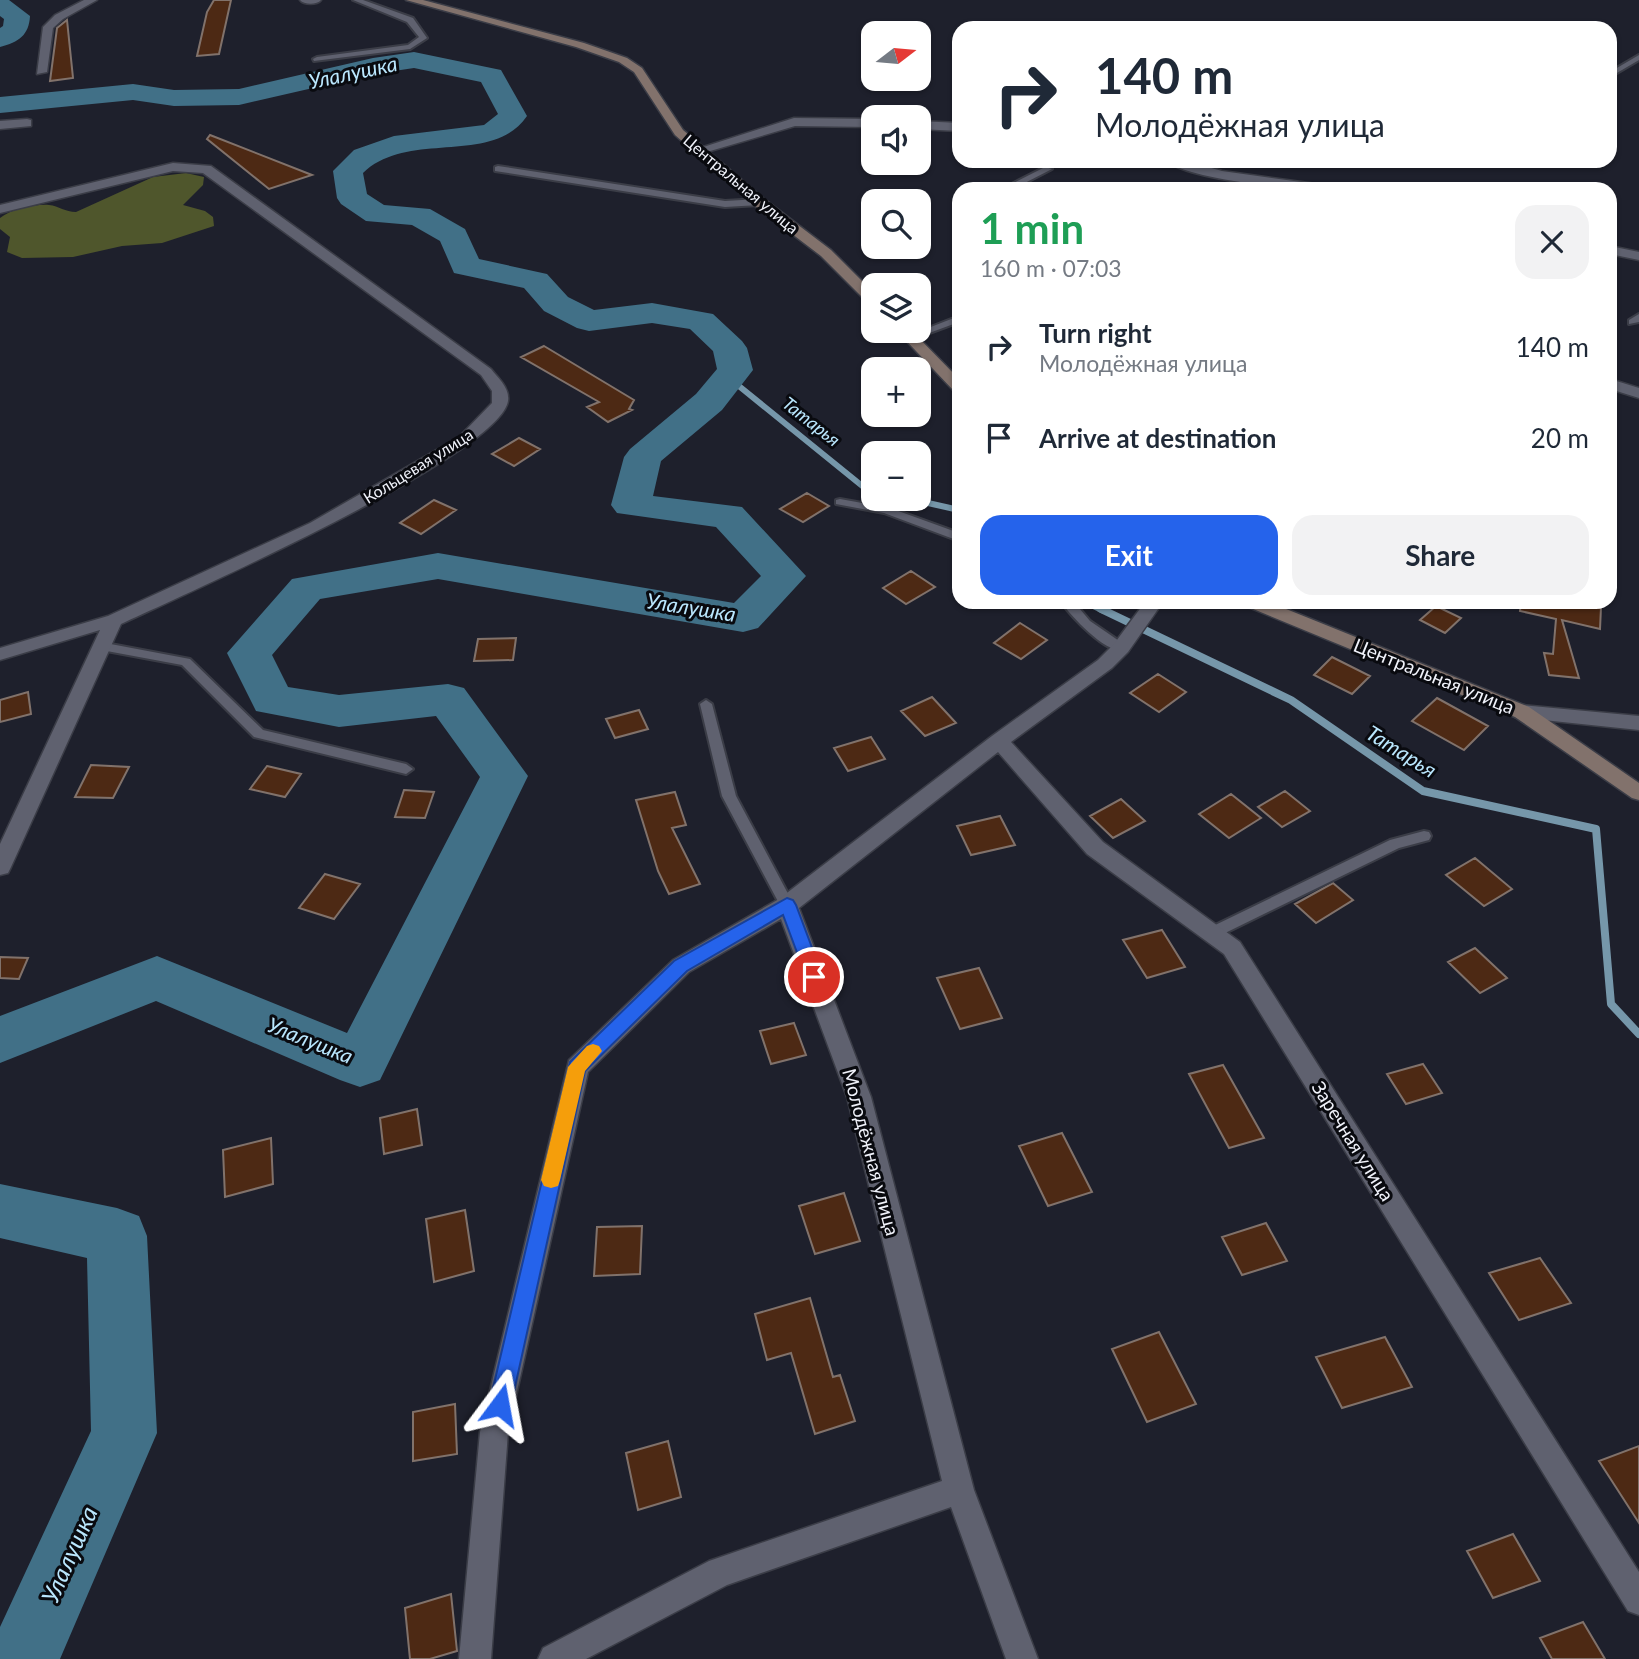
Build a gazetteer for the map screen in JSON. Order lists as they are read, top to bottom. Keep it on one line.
{"streets":{"street":["Центральная улица","Кольцевая улица","Заречная улица","Молодёжная улица"]},"water":["Улалушка","Татарья"],"north":"right","page":{"map_buttons":["+","−"],"turn":["140 m","Молодёжная улица"],"heading":["1 min","160 m · 07:03"],"list":[{"name":"Turn right","note":"Молодёжная улица","value":"140 m"},{"name":"Arrive at destination","value":"20 m"}],"buttons":["Exit","Share"]}}
